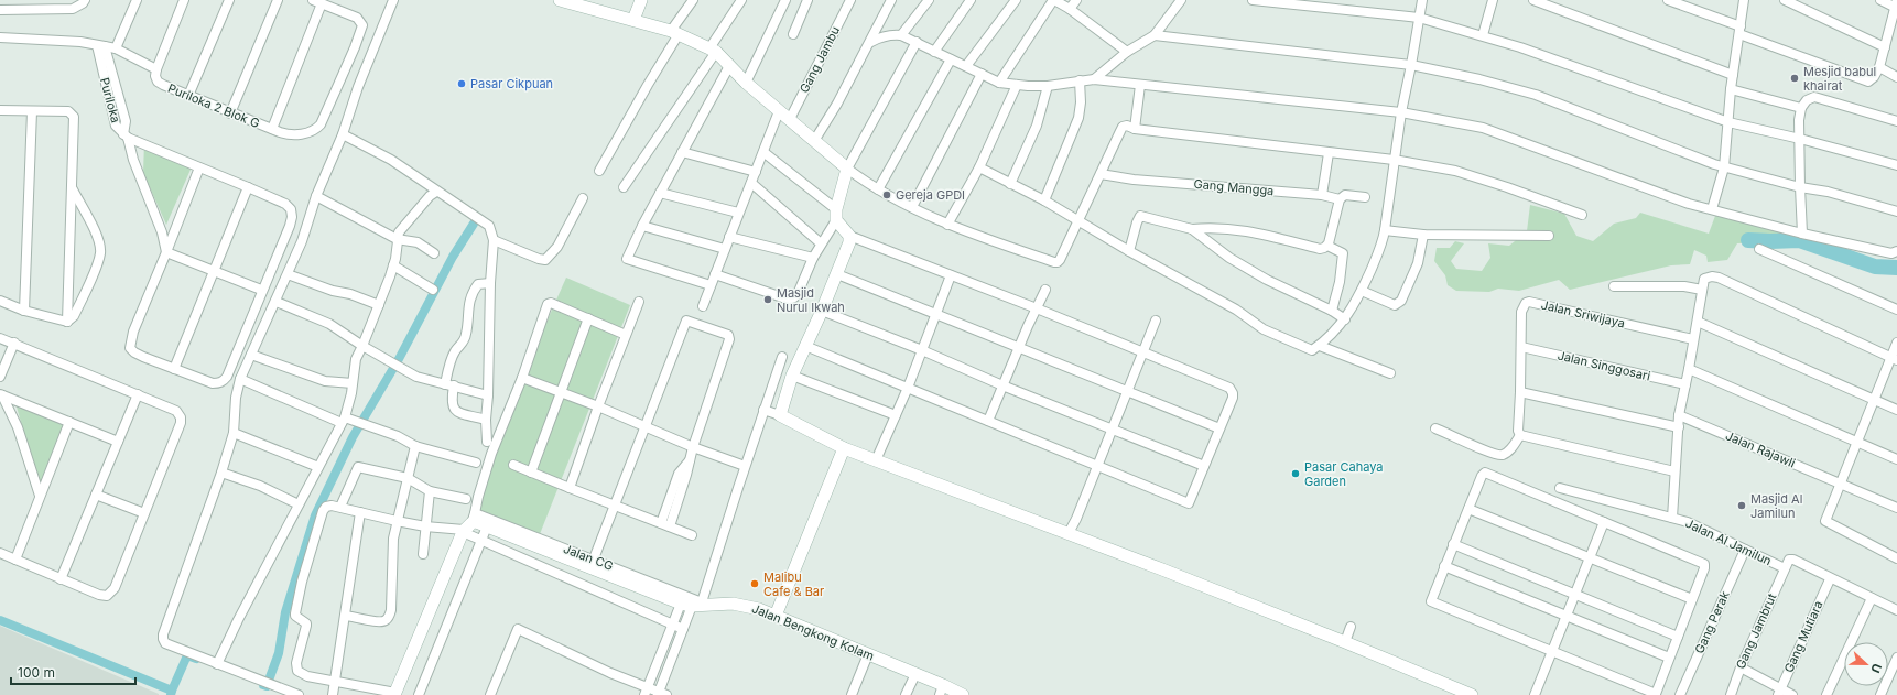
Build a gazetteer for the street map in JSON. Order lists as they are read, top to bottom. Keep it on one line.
{"streets":{"street":["Gang Jambu","Puriloka","Puriloka 2 Blok G","Gang Mangga","Jalan Sriwijaya","Jalan Singgosari","Jalan Rajawli","Jalan Al Jamilun","Jalan CG","Gang Perak","Gang Jambrut","Jalan Bengkong Kolam","Gang Mutiara"]},"crossings":[["Jalan Sriwijaya","Jalan Singgosari"],["Jalan Al Jamilun","Gang Perak"],["Jalan Al Jamilun","Gang Jambrut"],["Jalan CG","Jalan Bengkong Kolam"]],"places":["Mesjid babul khairat","Pasar Cikpuan","Gereja GPDI","Masjid Nurul Ikwah","Pasar Cahaya Garden","Masjid Al Jamilun","Malibu Cafe & Bar"],"scale_bar":"100 m","north":"right"}
